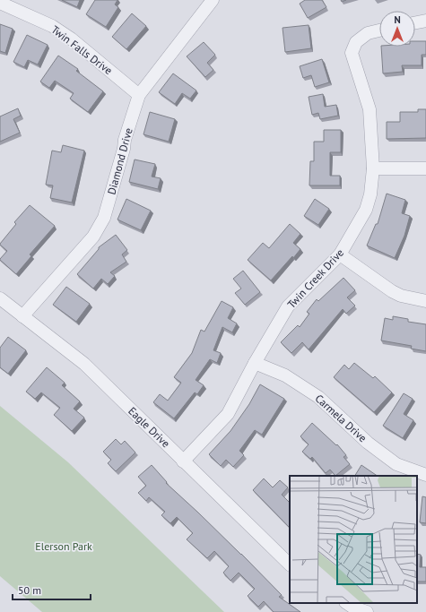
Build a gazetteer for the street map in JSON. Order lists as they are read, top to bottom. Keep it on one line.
{"streets":{"street":["Twin Falls Drive","Diamond Drive","Twin Creek Drive","Carmela Drive","Eagle Drive"]},"crossings":[["Twin Falls Drive","Diamond Drive"],["Diamond Drive","Eagle Drive"],["Twin Creek Drive","Carmela Drive"],["Twin Creek Drive","Eagle Drive"]],"parks":["Elerson Park"],"scale_bar":"50 m","north":"top"}
